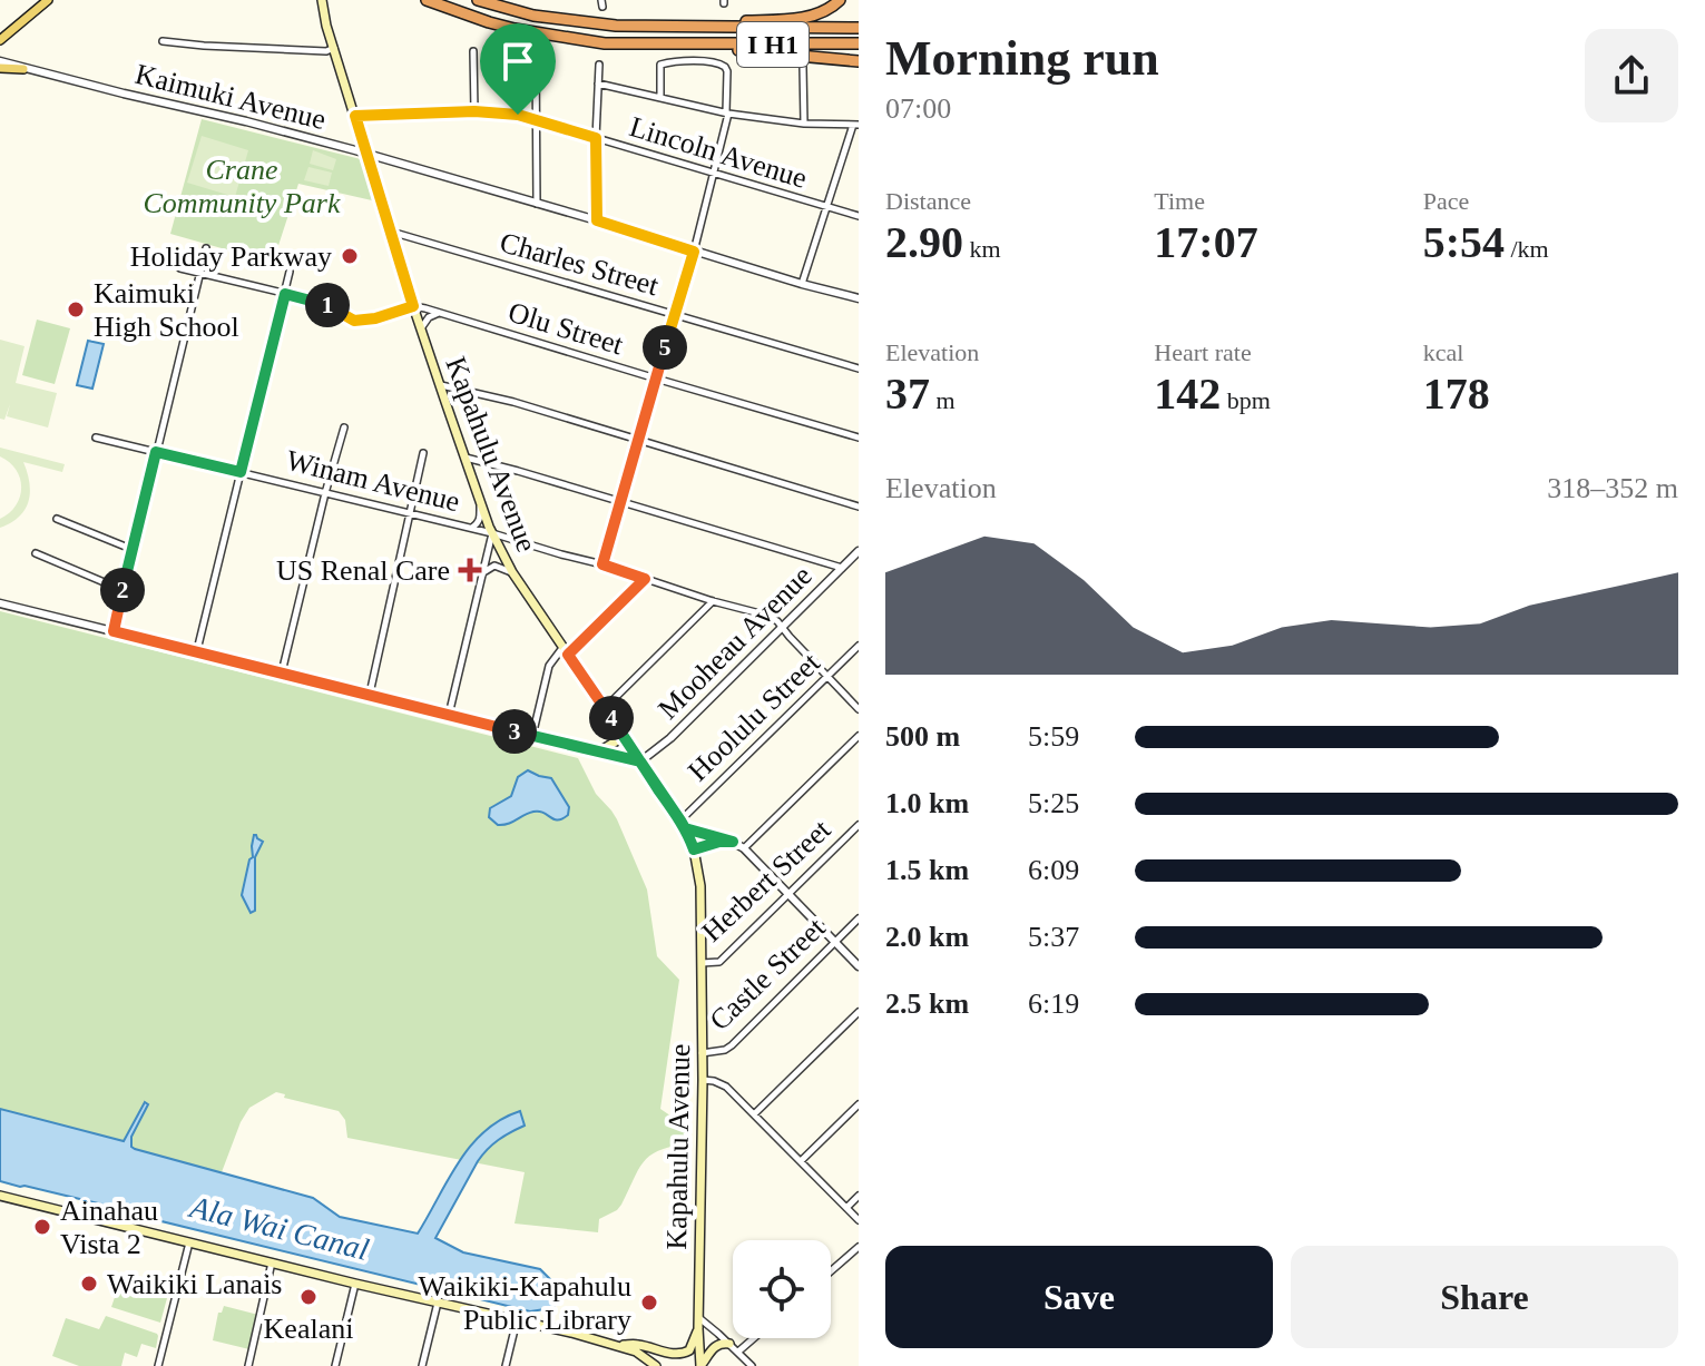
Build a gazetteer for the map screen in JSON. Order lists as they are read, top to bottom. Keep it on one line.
{"streets":{"highway":["I H1"],"main road":["Kapahulu Avenue"],"street":["Kaimuki Avenue","Lincoln Avenue","Charles Street","Olu Street","Winam Avenue","Mooheau Avenue","Hoolulu Street","Herbert Street","Castle Street"]},"crossings":[["Kaimuki Avenue","Kapahulu Avenue"],["Lincoln Avenue","Kapahulu Avenue"],["Charles Street","Kapahulu Avenue"],["Olu Street","Kapahulu Avenue"],["Kapahulu Avenue","Winam Avenue"],["Kapahulu Avenue","Mooheau Avenue"],["Kapahulu Avenue","Hoolulu Street"],["Kapahulu Avenue","Herbert Street"],["Kapahulu Avenue","Castle Street"],["Winam Avenue","Mooheau Avenue"],["Winam Avenue","Hoolulu Street"]],"water":["Ala Wai Canal"],"parks":["Crane Community Park"],"places":{"other":["Holiday Parkway","Kaimuki High School","Ainahau Vista 2","Waikiki Lanais","Kealani","Waikiki-Kapahulu Public Library"],"health":["US Renal Care"]},"page":{"heading":["Morning run","07:00"],"stats":[["Distance","2.90 km"],["Time","17:07"],["Pace","5:54 /km"],["Elevation","37 m"],["Heart rate","142 bpm"],["kcal","178"]],"pins":["1","5","2","4","3"],"chart":["Elevation","318–352 m"],"list":[{"name":"500 m","note":"5:59"},{"name":"1.0 km","note":"5:25"},{"name":"1.5 km","note":"6:09"},{"name":"2.0 km","note":"5:37"},{"name":"2.5 km","note":"6:19"}],"buttons":["Save","Share"]}}
